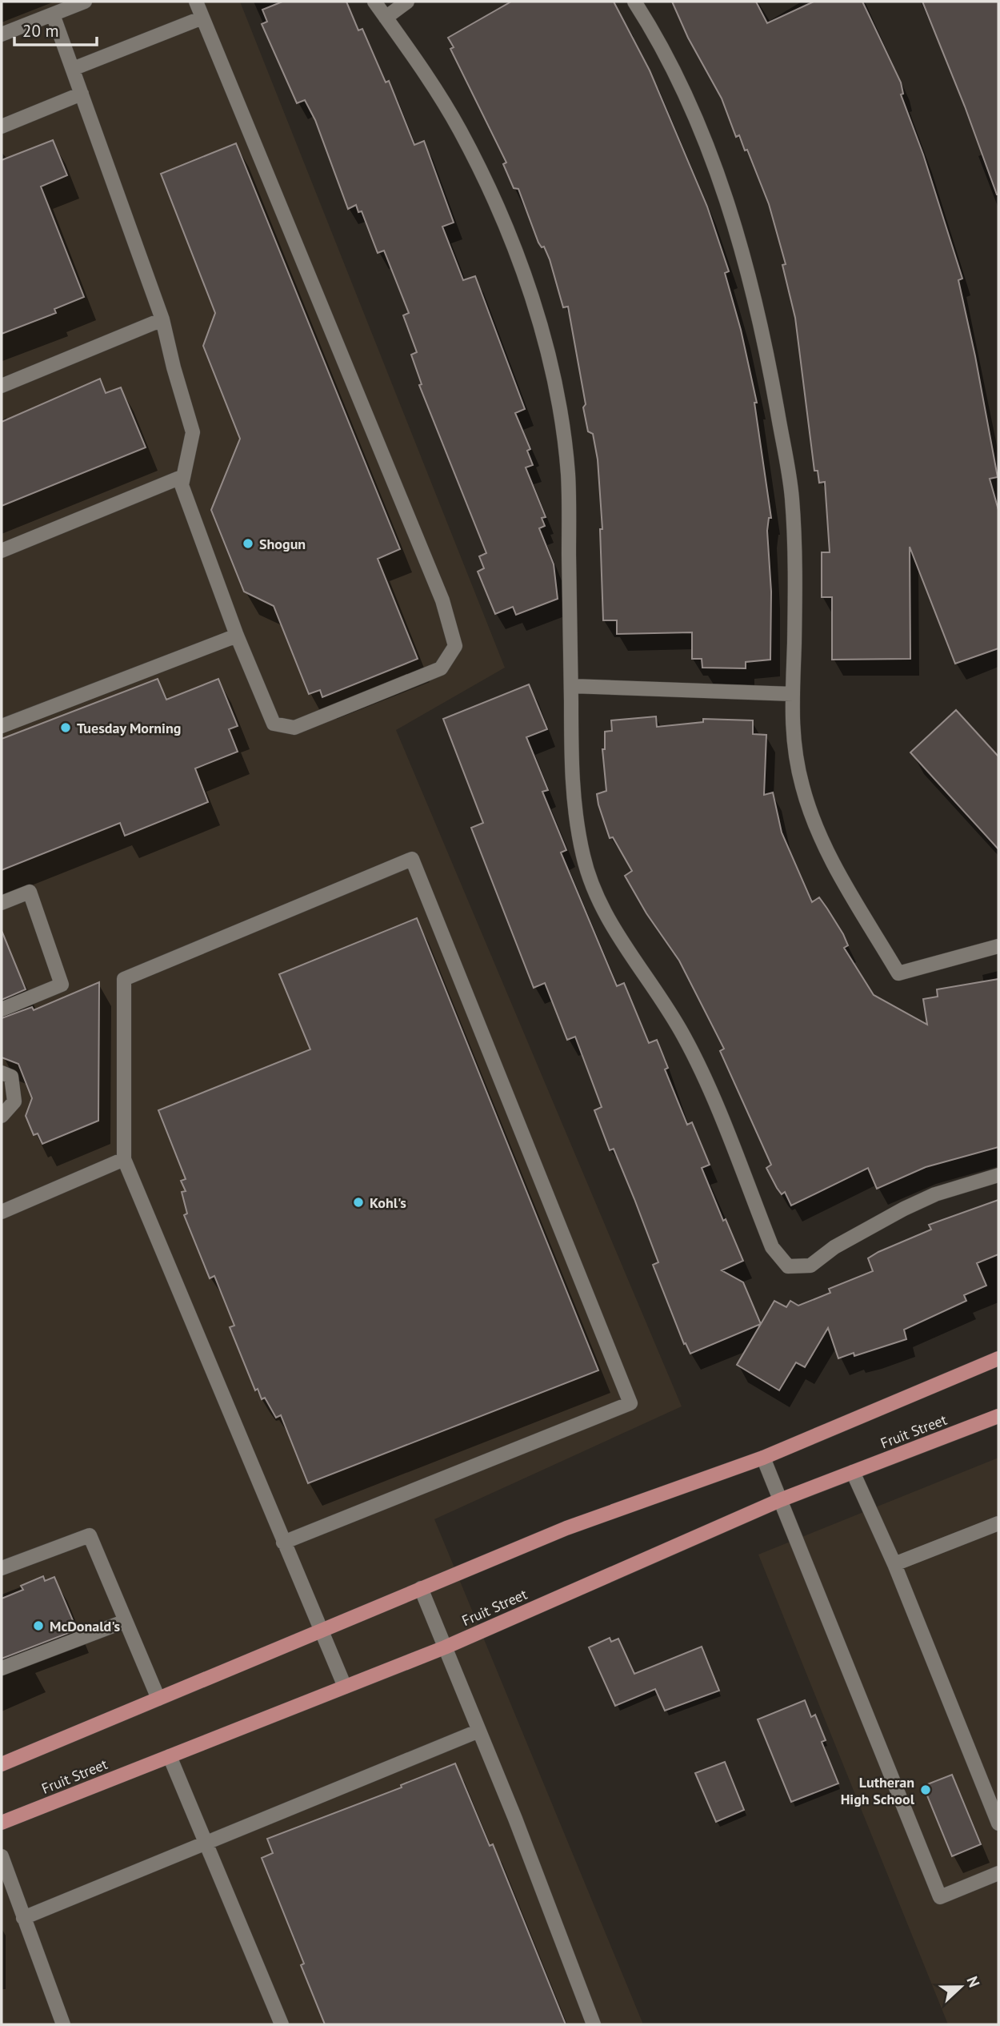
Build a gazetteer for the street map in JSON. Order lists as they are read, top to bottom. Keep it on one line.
{"streets":{"main road":["Fruit Street"]},"places":["Shogun","Tuesday Morning","Kohl's","McDonald's","Lutheran High School"],"scale_bar":"20 m","north":"right"}
